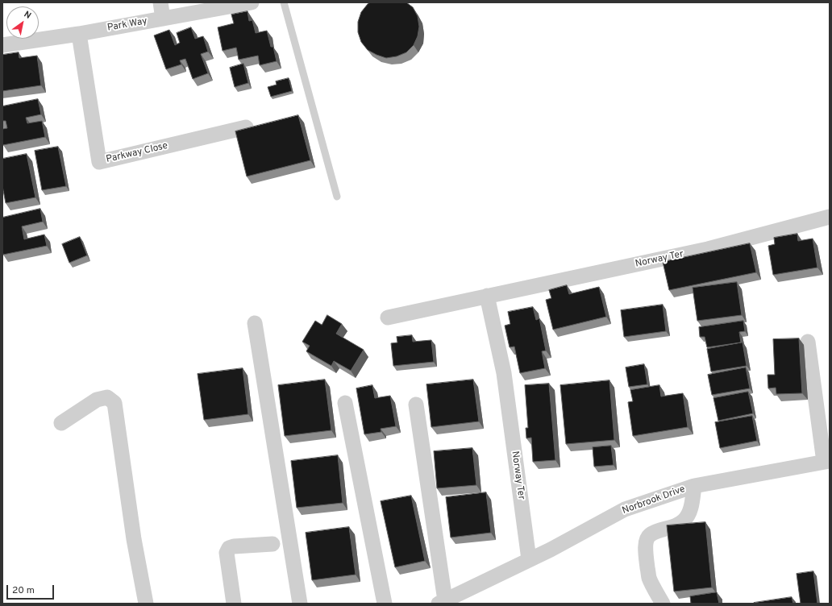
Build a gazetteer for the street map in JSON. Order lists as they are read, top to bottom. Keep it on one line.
{"streets":{"street":["Park Way","Parkway Close","Norway Ter","Norbrook Drive"]},"crossings":[["Park Way","Parkway Close"],["Norway Ter","Norbrook Drive"]],"scale_bar":"20 m","north":"top right"}
